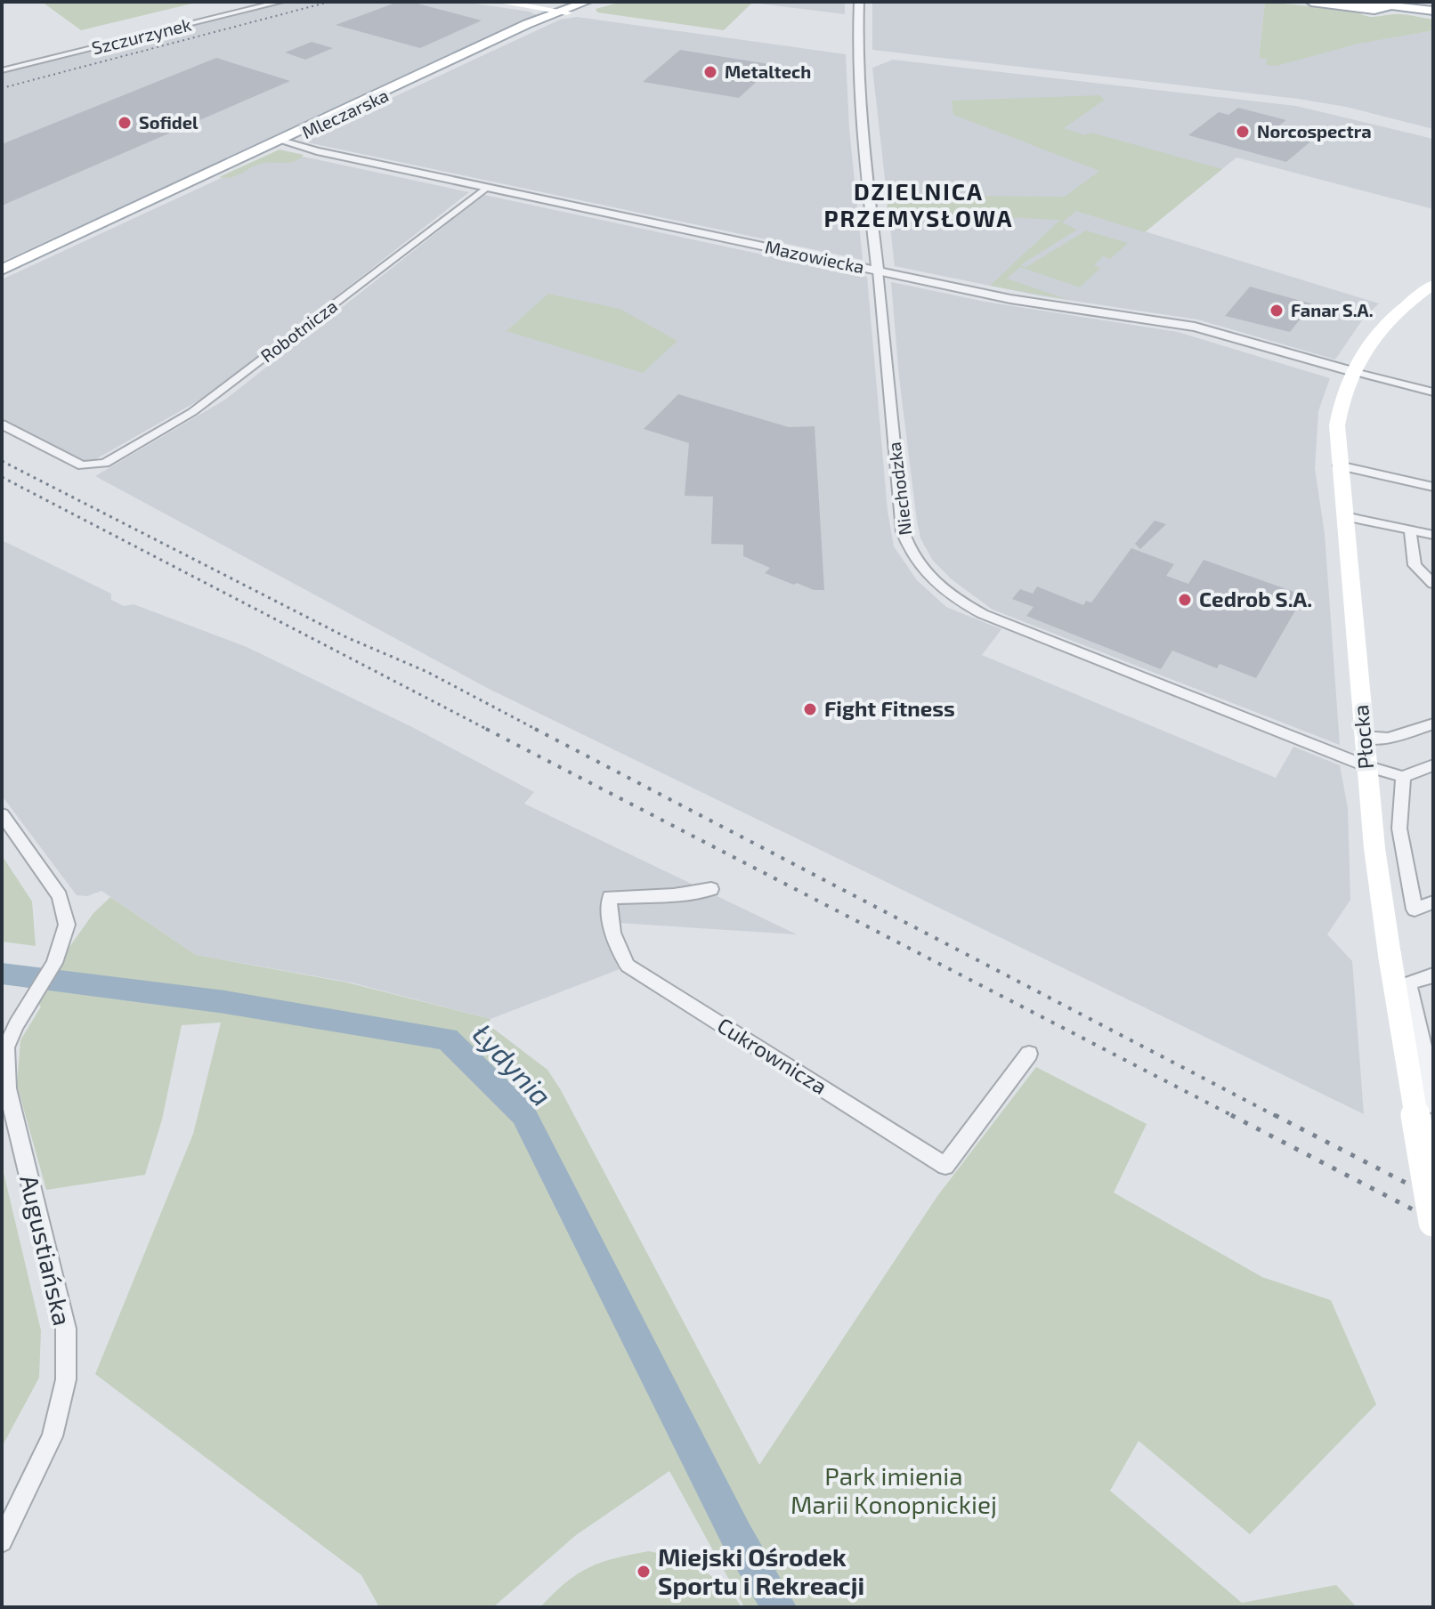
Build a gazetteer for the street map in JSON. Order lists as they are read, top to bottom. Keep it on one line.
{"streets":{"main road":["Mleczarska","Płocka"],"street":["Szczurzynek","Mazowiecka","Robotnicza","Niechodzka","Cukrownicza","Augustiańska"]},"crossings":[["Mleczarska","Mazowiecka"],["Mazowiecka","Robotnicza"],["Mazowiecka","Niechodzka"],["Mazowiecka","Płocka"],["Niechodzka","Płocka"]],"districts":["DZIELNICA PRZEMYSŁOWA"],"water":["Łydynia"],"parks":["Park imienia Marii Konopnickiej"],"places":["Metaltech","Sofidel","Norcospectra","Fanar S.A.","Cedrob S.A.","Fight Fitness","Miejski Ośrodek Sportu i Rekreacji"]}
